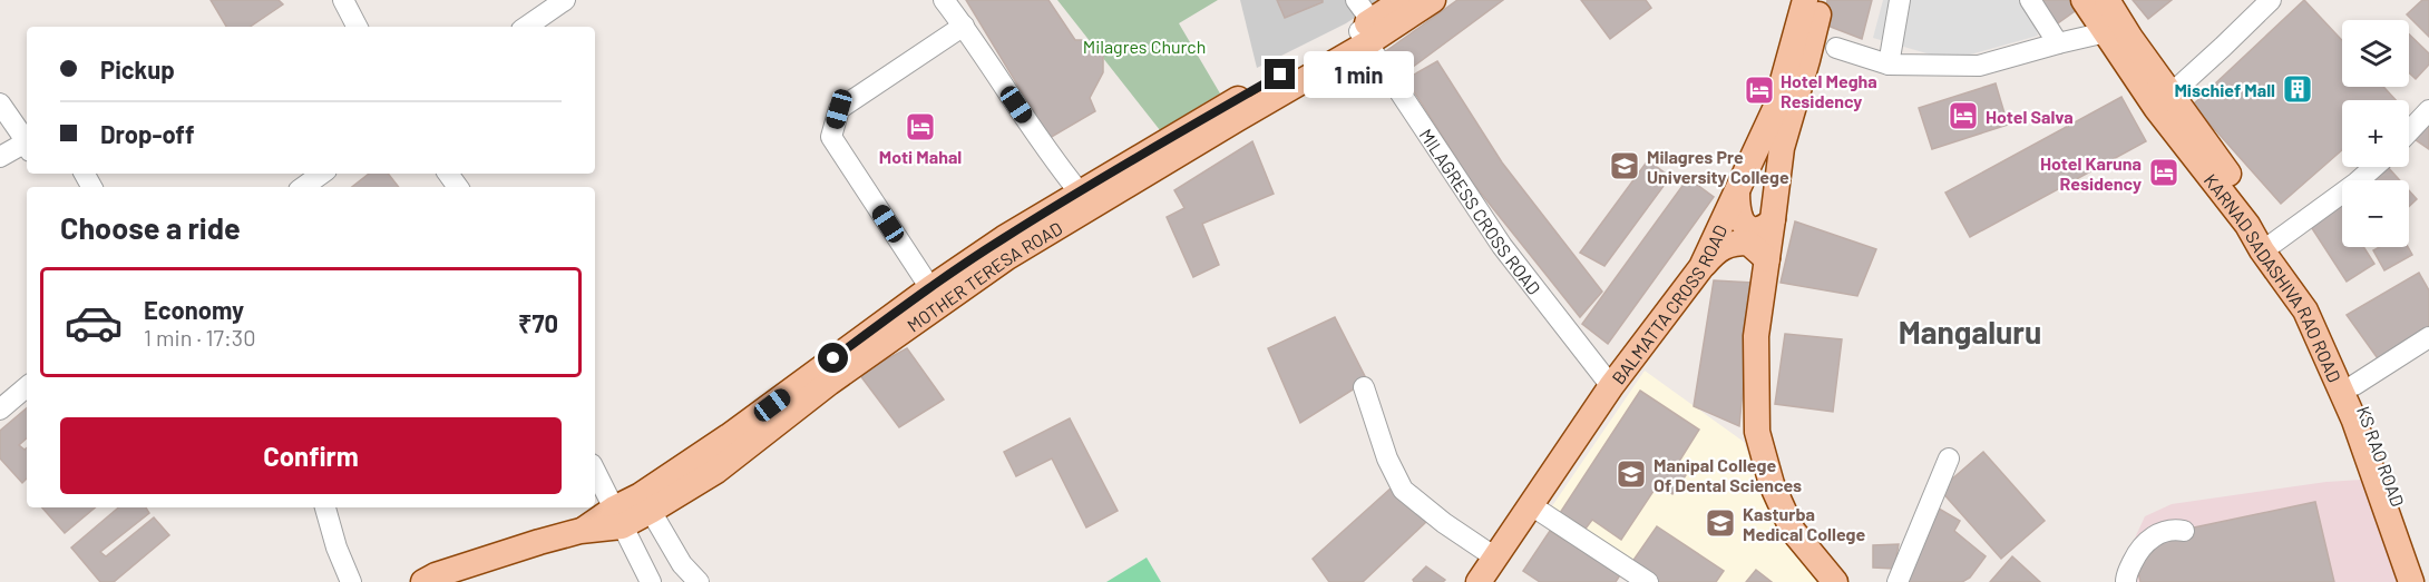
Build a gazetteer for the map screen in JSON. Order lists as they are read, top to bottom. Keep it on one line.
{"streets":{"main road":["MOTHER TERESA ROAD","KARNAD SADASHIVA RAO ROAD","BALMATTA CROSS ROAD","KS RAO ROAD"],"street":["MILAGRESS CROSS ROAD"]},"crossings":[["MILAGRESS CROSS ROAD","MOTHER TERESA ROAD"],["MILAGRESS CROSS ROAD","BALMATTA CROSS ROAD"],["KARNAD SADASHIVA RAO ROAD","KS RAO ROAD"]],"districts":["Mangaluru"],"parks":["Milagres Church"],"places":{"building":["Mischief Mall"],"hotel":["Hotel Megha Residency","Hotel Salva","Moti Mahal","Hotel Karuna Residency"],"school or university":["Milagres Pre University College","Manipal College Of Dental Sciences","Kasturba Medical College"]},"page":{"map_buttons":["+","−"],"banner":["Pickup","Drop-off"],"bubble":"1 min","heading":"Choose a ride","list":[{"name":"Economy","note":"1 min · 17:30","value":"₹70"}],"buttons":"Confirm"}}
